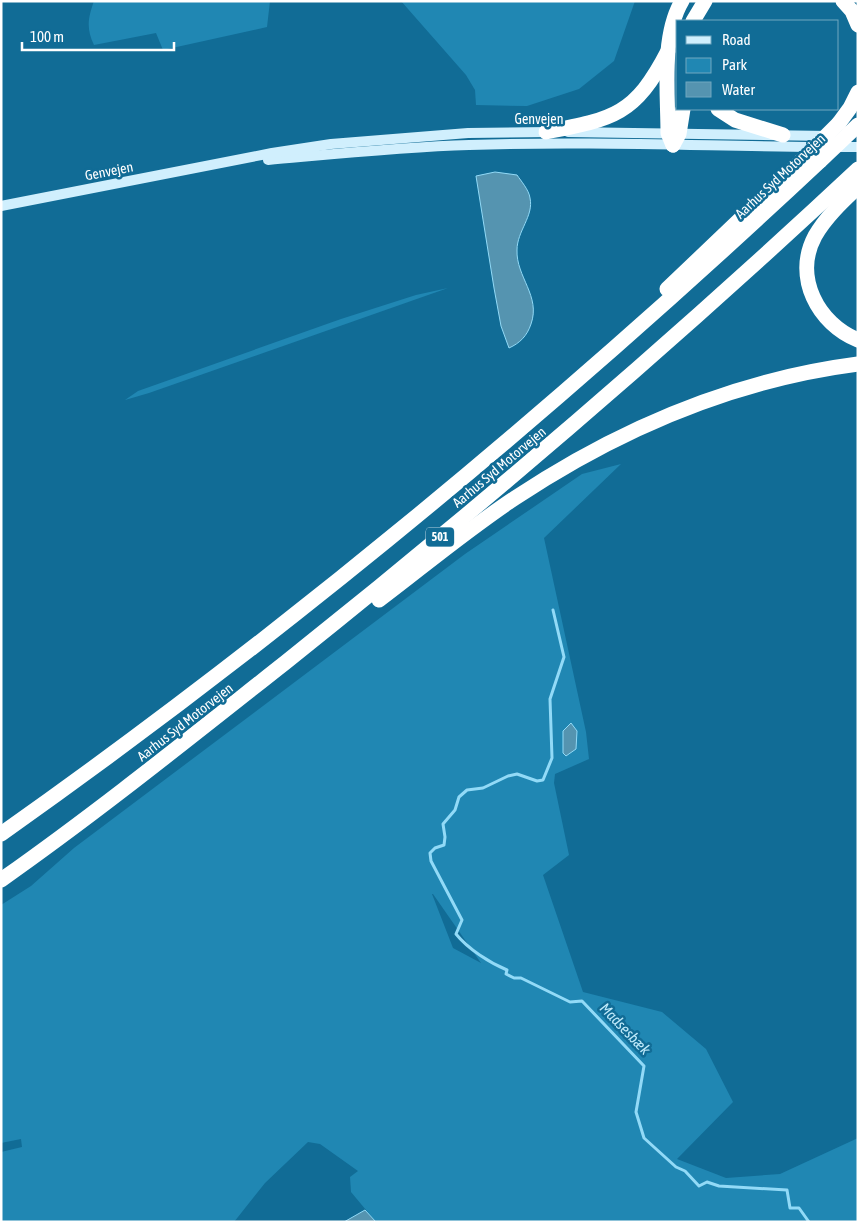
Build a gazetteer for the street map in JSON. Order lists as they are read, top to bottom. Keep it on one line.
{"streets":{"highway":["Aarhus Syd Motorvejen","501"],"street":["Genvejen"]},"water":["Madsesbæk"],"legend":["Road","Park","Water"],"scale_bar":"100 m"}
